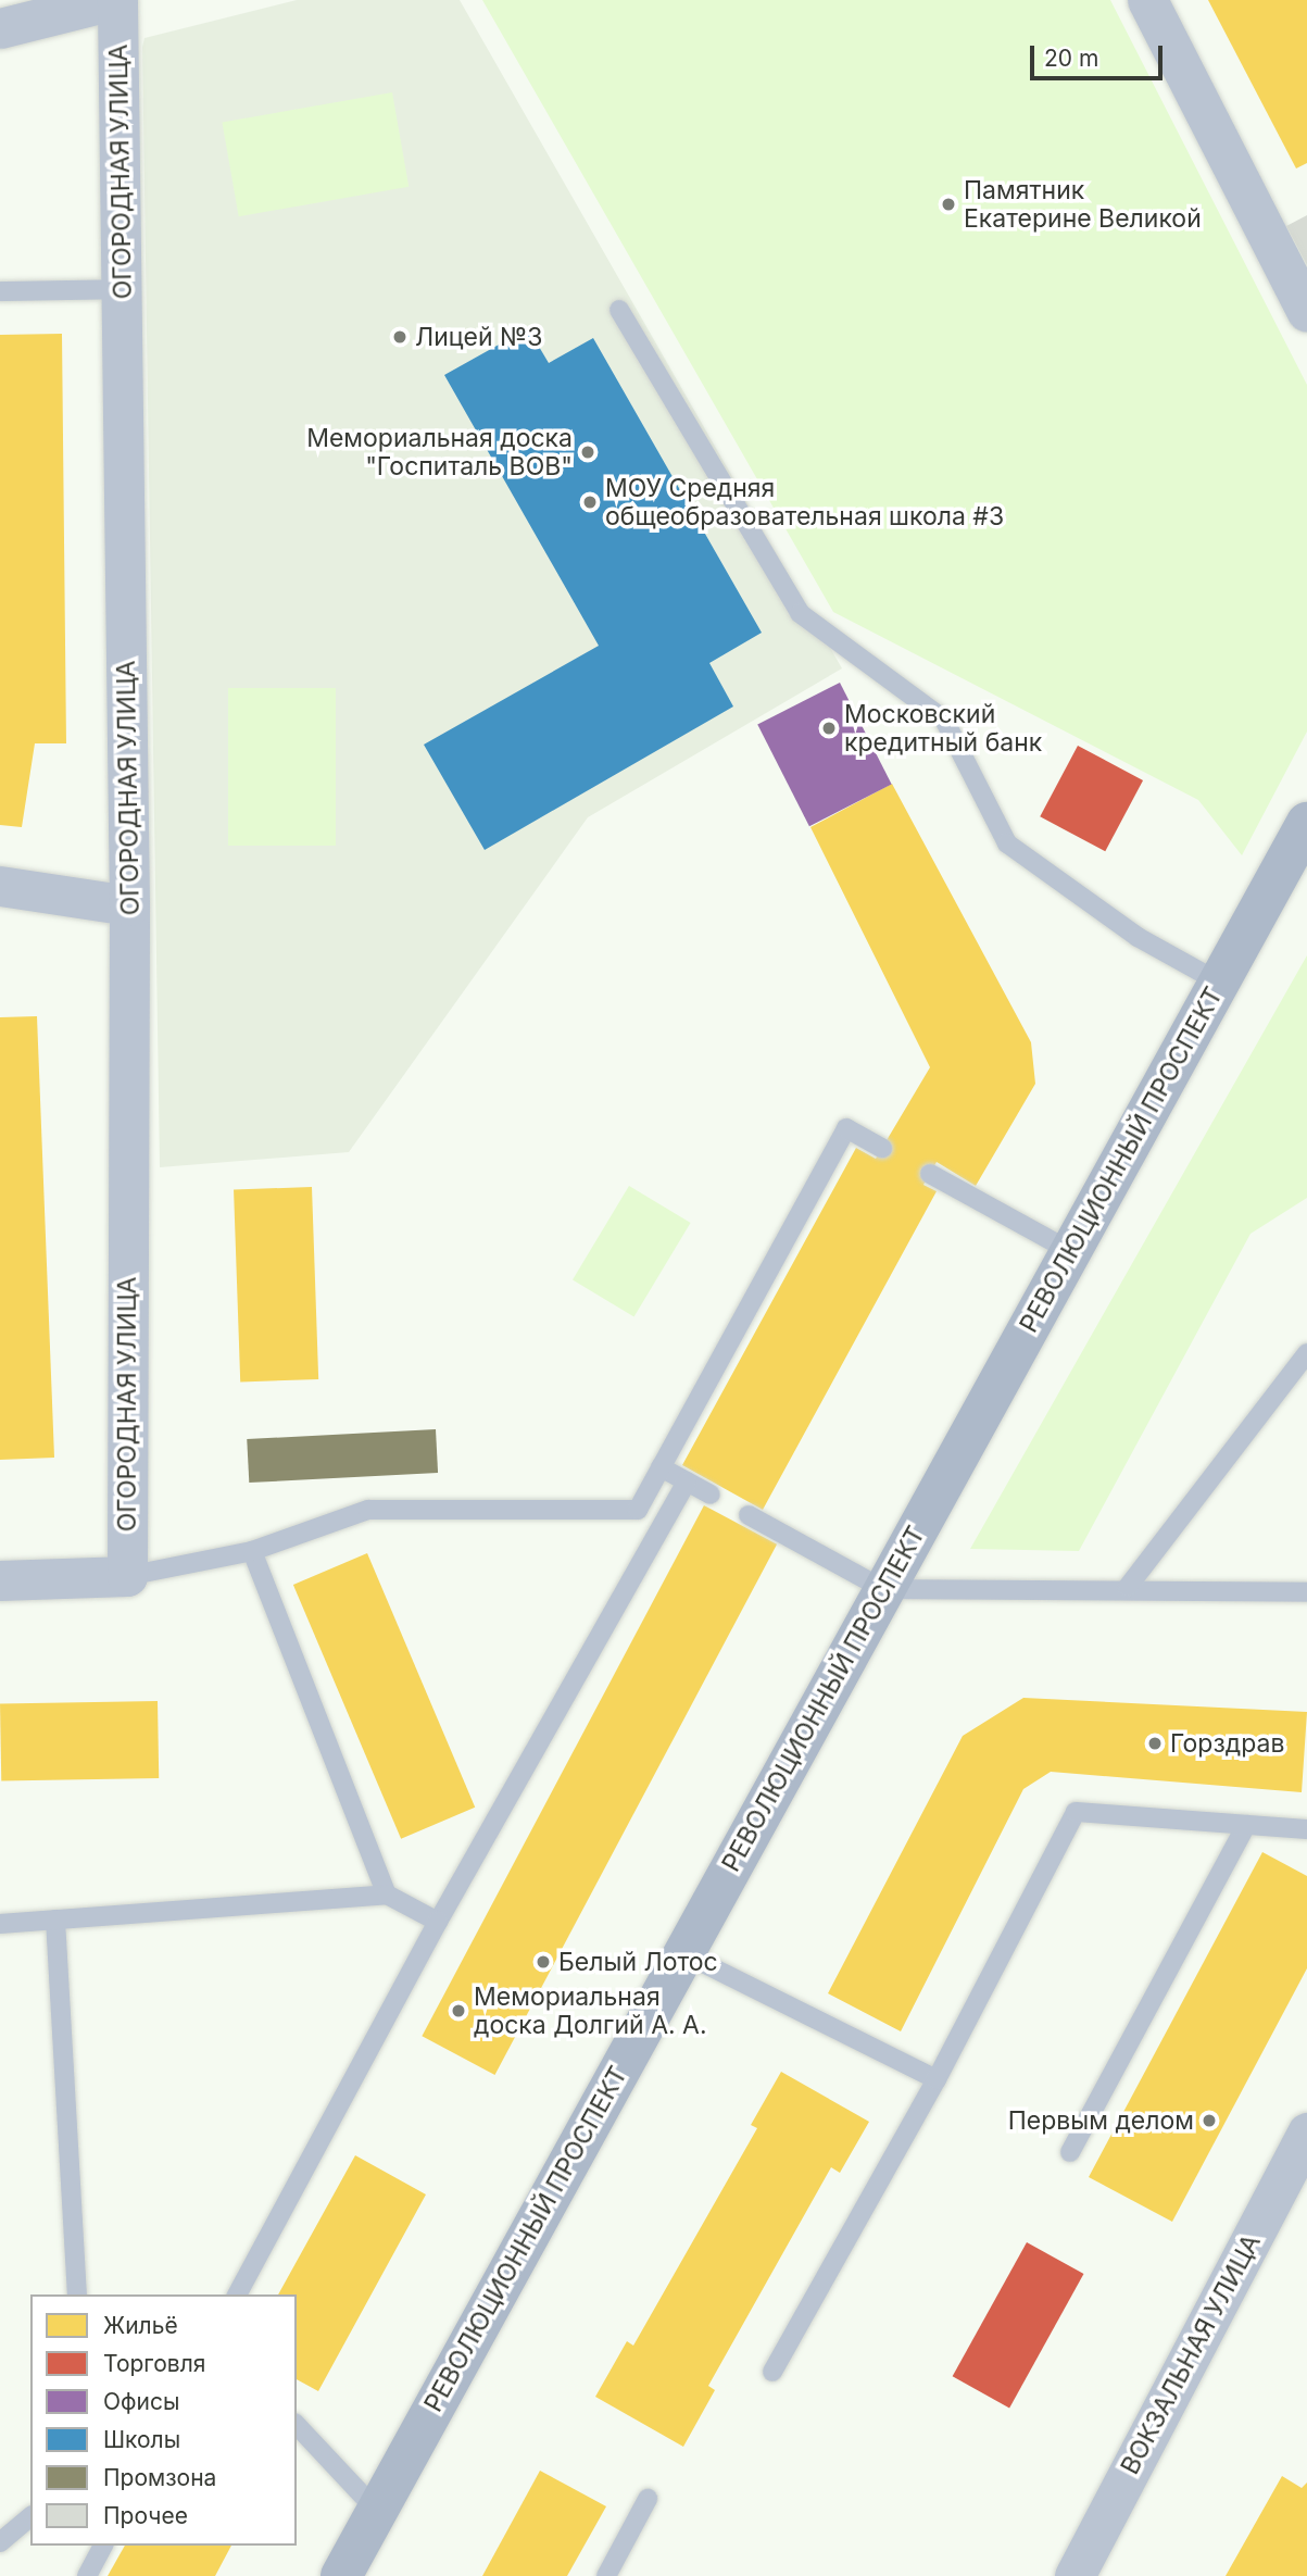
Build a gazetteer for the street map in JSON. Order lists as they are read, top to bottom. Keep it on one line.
{"streets":{"street":["ОГОРОДНАЯ УЛИЦА","РЕВОЛЮЦИОННЫЙ ПРОСПЕКТ","ВОКЗАЛЬНАЯ УЛИЦА"]},"places":["Памятник Екатерине Великой","Лицей №3","Мемориальная доска \"Госпиталь ВОВ\"","МОУ Средняя общеобразовательная школа #3","Московский кредитный банк","Горздрав","Белый Лотос","Мемориальная доска Долгий А. А.","Первым делом"],"legend":["Жильё","Торговля","Офисы","Школы","Промзона","Прочее"],"scale_bar":"20 m"}
